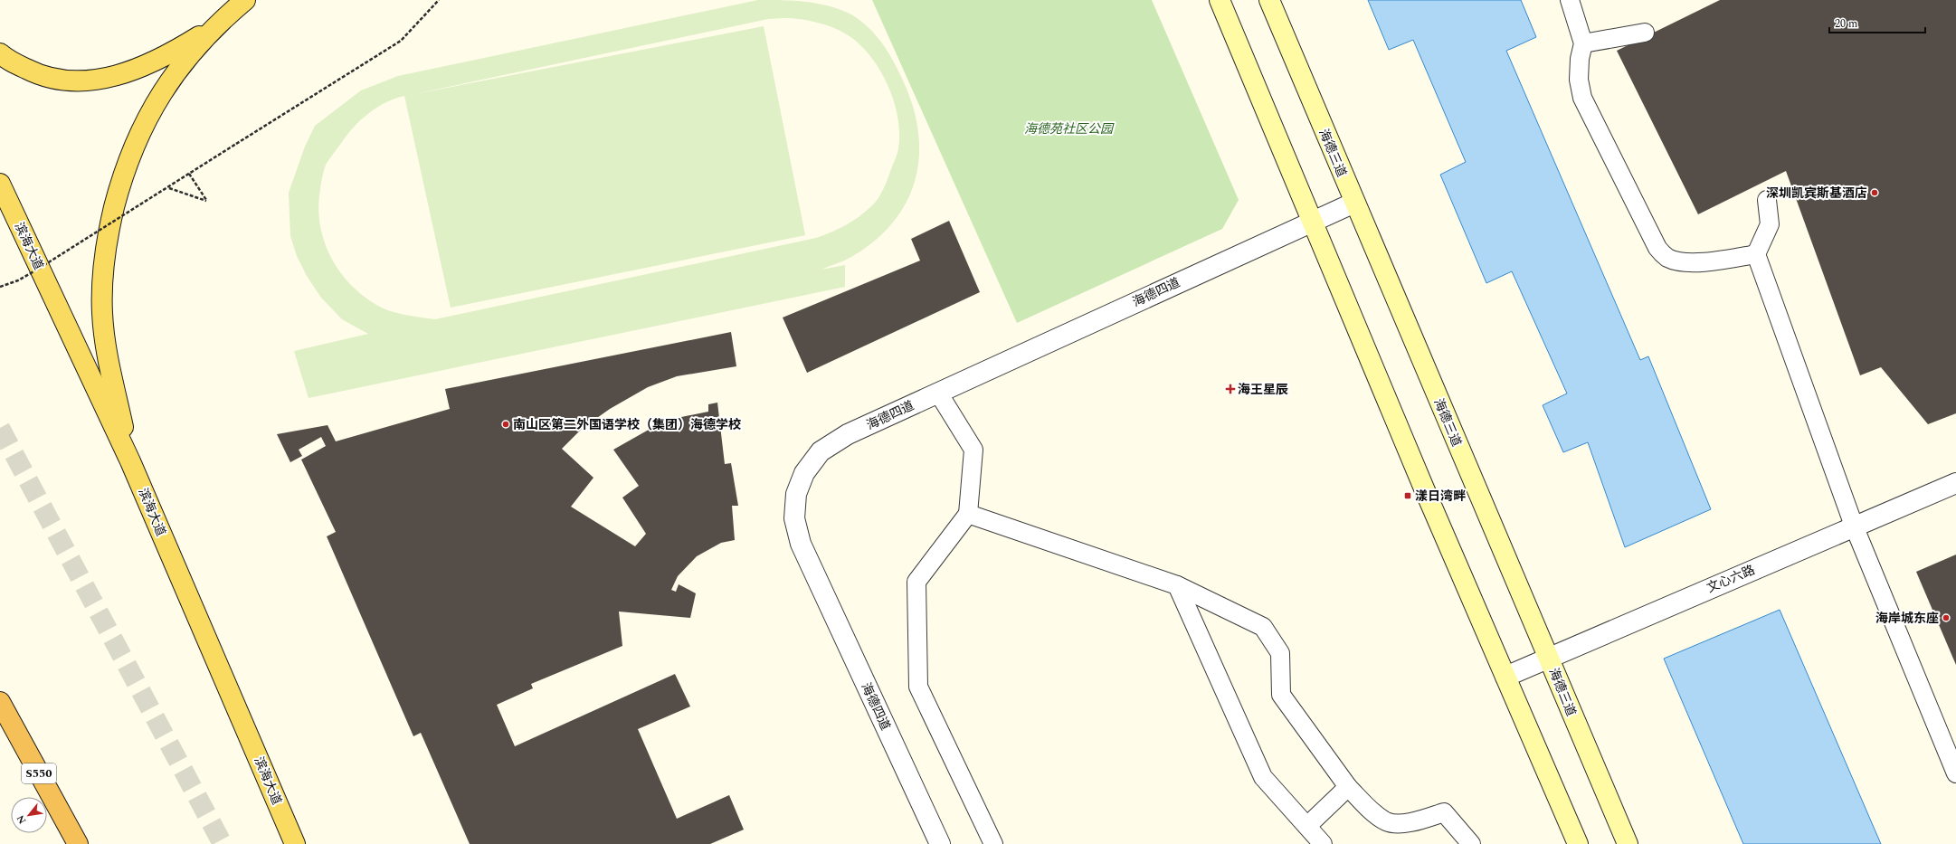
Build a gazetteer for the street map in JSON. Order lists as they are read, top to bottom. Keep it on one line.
{"streets":{"highway":["S550"],"main road":["海德三道","滨海大道"],"street":["海德四道","文心六路"]},"crossings":[["海德三道","海德四道"],["海德三道","文心六路"]],"parks":["海德苑社区公园"],"places":{"other":["深圳凯宾斯基酒店","南山区第二外国语学校（集团）海德学校","海岸城东座"],"health":["海王星辰"],"transit":["漾日湾畔"]},"scale_bar":"20 m","north":"bottom left"}
